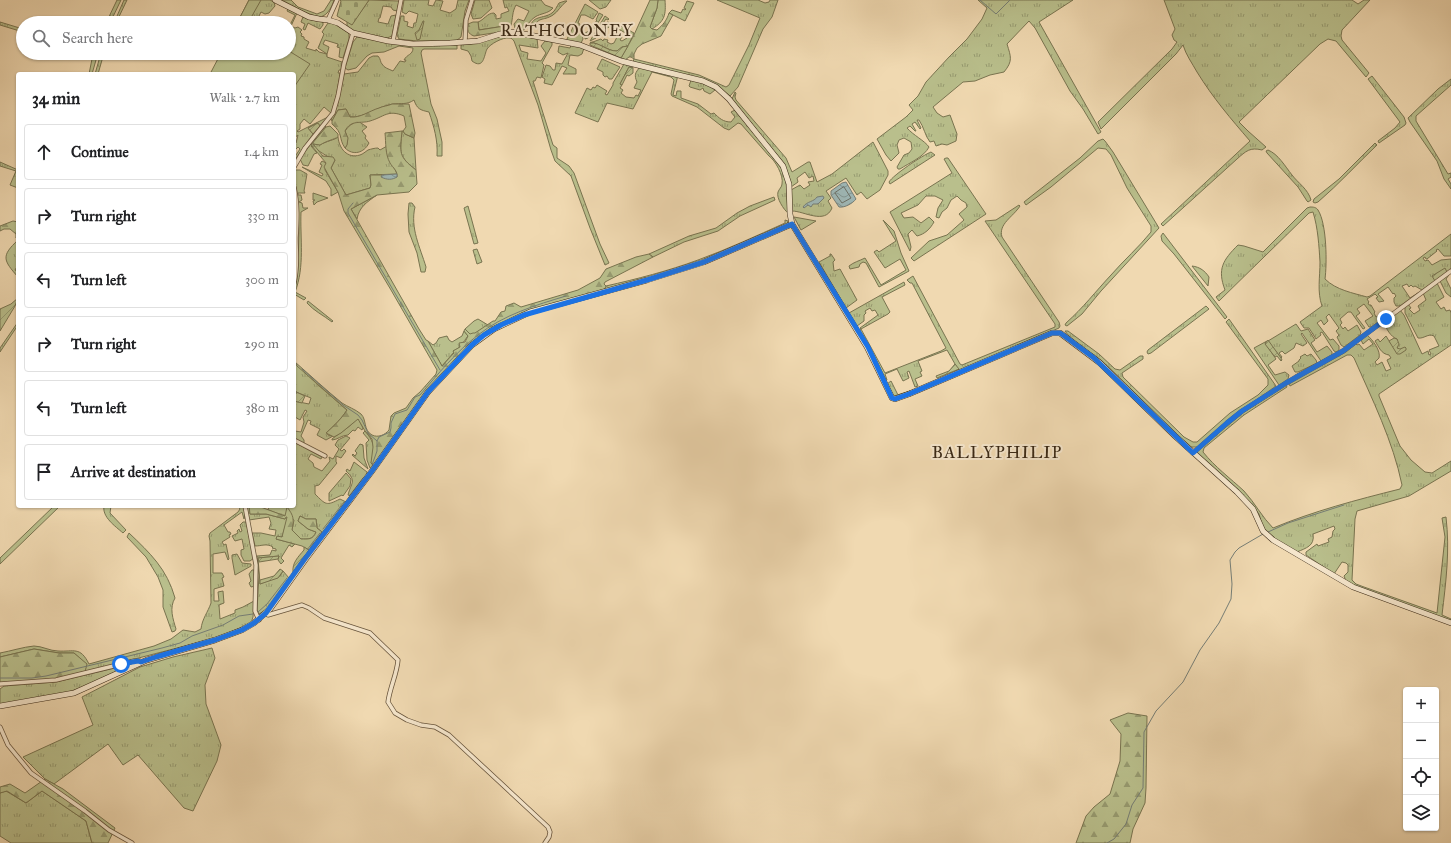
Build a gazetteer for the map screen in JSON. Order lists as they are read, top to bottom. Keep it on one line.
{"districts":["RATHCOONEY","BALLYPHILIP"],"page":{"search":"Search here","heading":["34 min","Walk · 2.7 km"],"list":[["Continue","1.4 km"],["Turn right","330 m"],["Turn left","300 m"],["Turn right","290 m"],["Turn left","380 m"],"Arrive at destination"],"map_buttons":["+","−"]}}
